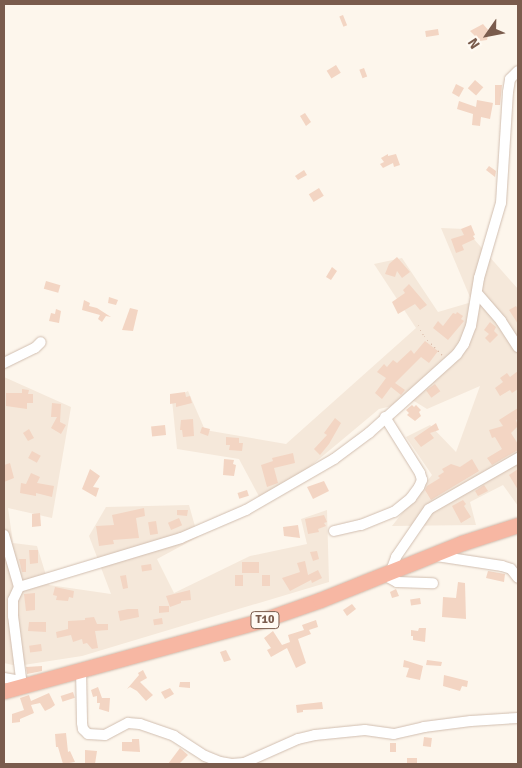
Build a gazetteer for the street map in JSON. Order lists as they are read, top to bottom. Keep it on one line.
{"streets":{"highway":["T10"]},"north":"bottom left"}
